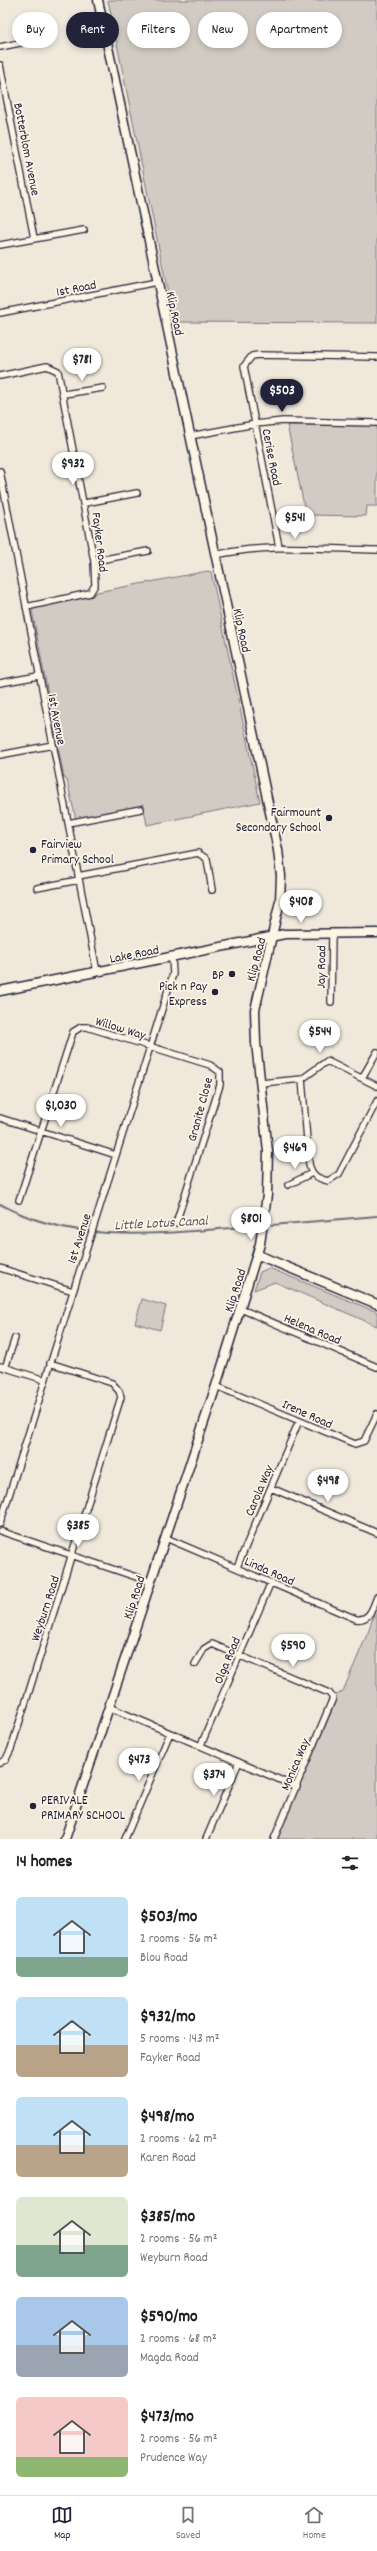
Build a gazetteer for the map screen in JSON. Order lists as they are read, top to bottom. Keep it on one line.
{"streets":{"street":["Botterblom Avenue","1st Road","Klip Road","Cerise Road","Fayker Road","1st Avenue","Lake Road","Jay Road","Willow Way","Granite Close","Helena Road","Irene Road","Carola Way","Linda Road","Weyburn Road","Olga Road","Monica Way"]},"crossings":[["1st Road","Klip Road"],["Klip Road","Lake Road"],["Klip Road","Helena Road"],["Klip Road","Irene Road"],["Klip Road","Linda Road"],["Fayker Road","1st Avenue"],["1st Avenue","Lake Road"],["1st Avenue","Willow Way"],["1st Avenue","Granite Close"],["1st Avenue","Weyburn Road"],["Lake Road","Jay Road"],["Willow Way","Granite Close"],["Irene Road","Carola Way"],["Carola Way","Linda Road"],["Linda Road","Olga Road"],["Olga Road","Monica Way"]],"water":["Little Lotus Canal"],"places":["Fairmount Secondary School","Fairview Primary School","BP","Pick n Pay Express","PERIVALE PRIMARY SCHOOL"],"page":{"chip":["Buy","Rent","Filters","New","Apartment"],"price":["$781","$503","$932","$541","$408","$544","$1,030","$469","$801","$498","$385","$590","$473","$374"],"heading":"14 homes","list":[{"name":"$503/mo","note":"2 rooms · 56 m² · Blou Road"},{"name":"$932/mo","note":"5 rooms · 143 m² · Fayker Road"},{"name":"$498/mo","note":"2 rooms · 62 m² · Karen Road"},{"name":"$385/mo","note":"2 rooms · 56 m² · Weyburn Road"},{"name":"$590/mo","note":"2 rooms · 68 m² · Magda Road"},{"name":"$473/mo","note":"2 rooms · 56 m² · Prudence Way"}],"tabs":["Map","Saved","Home"]}}
